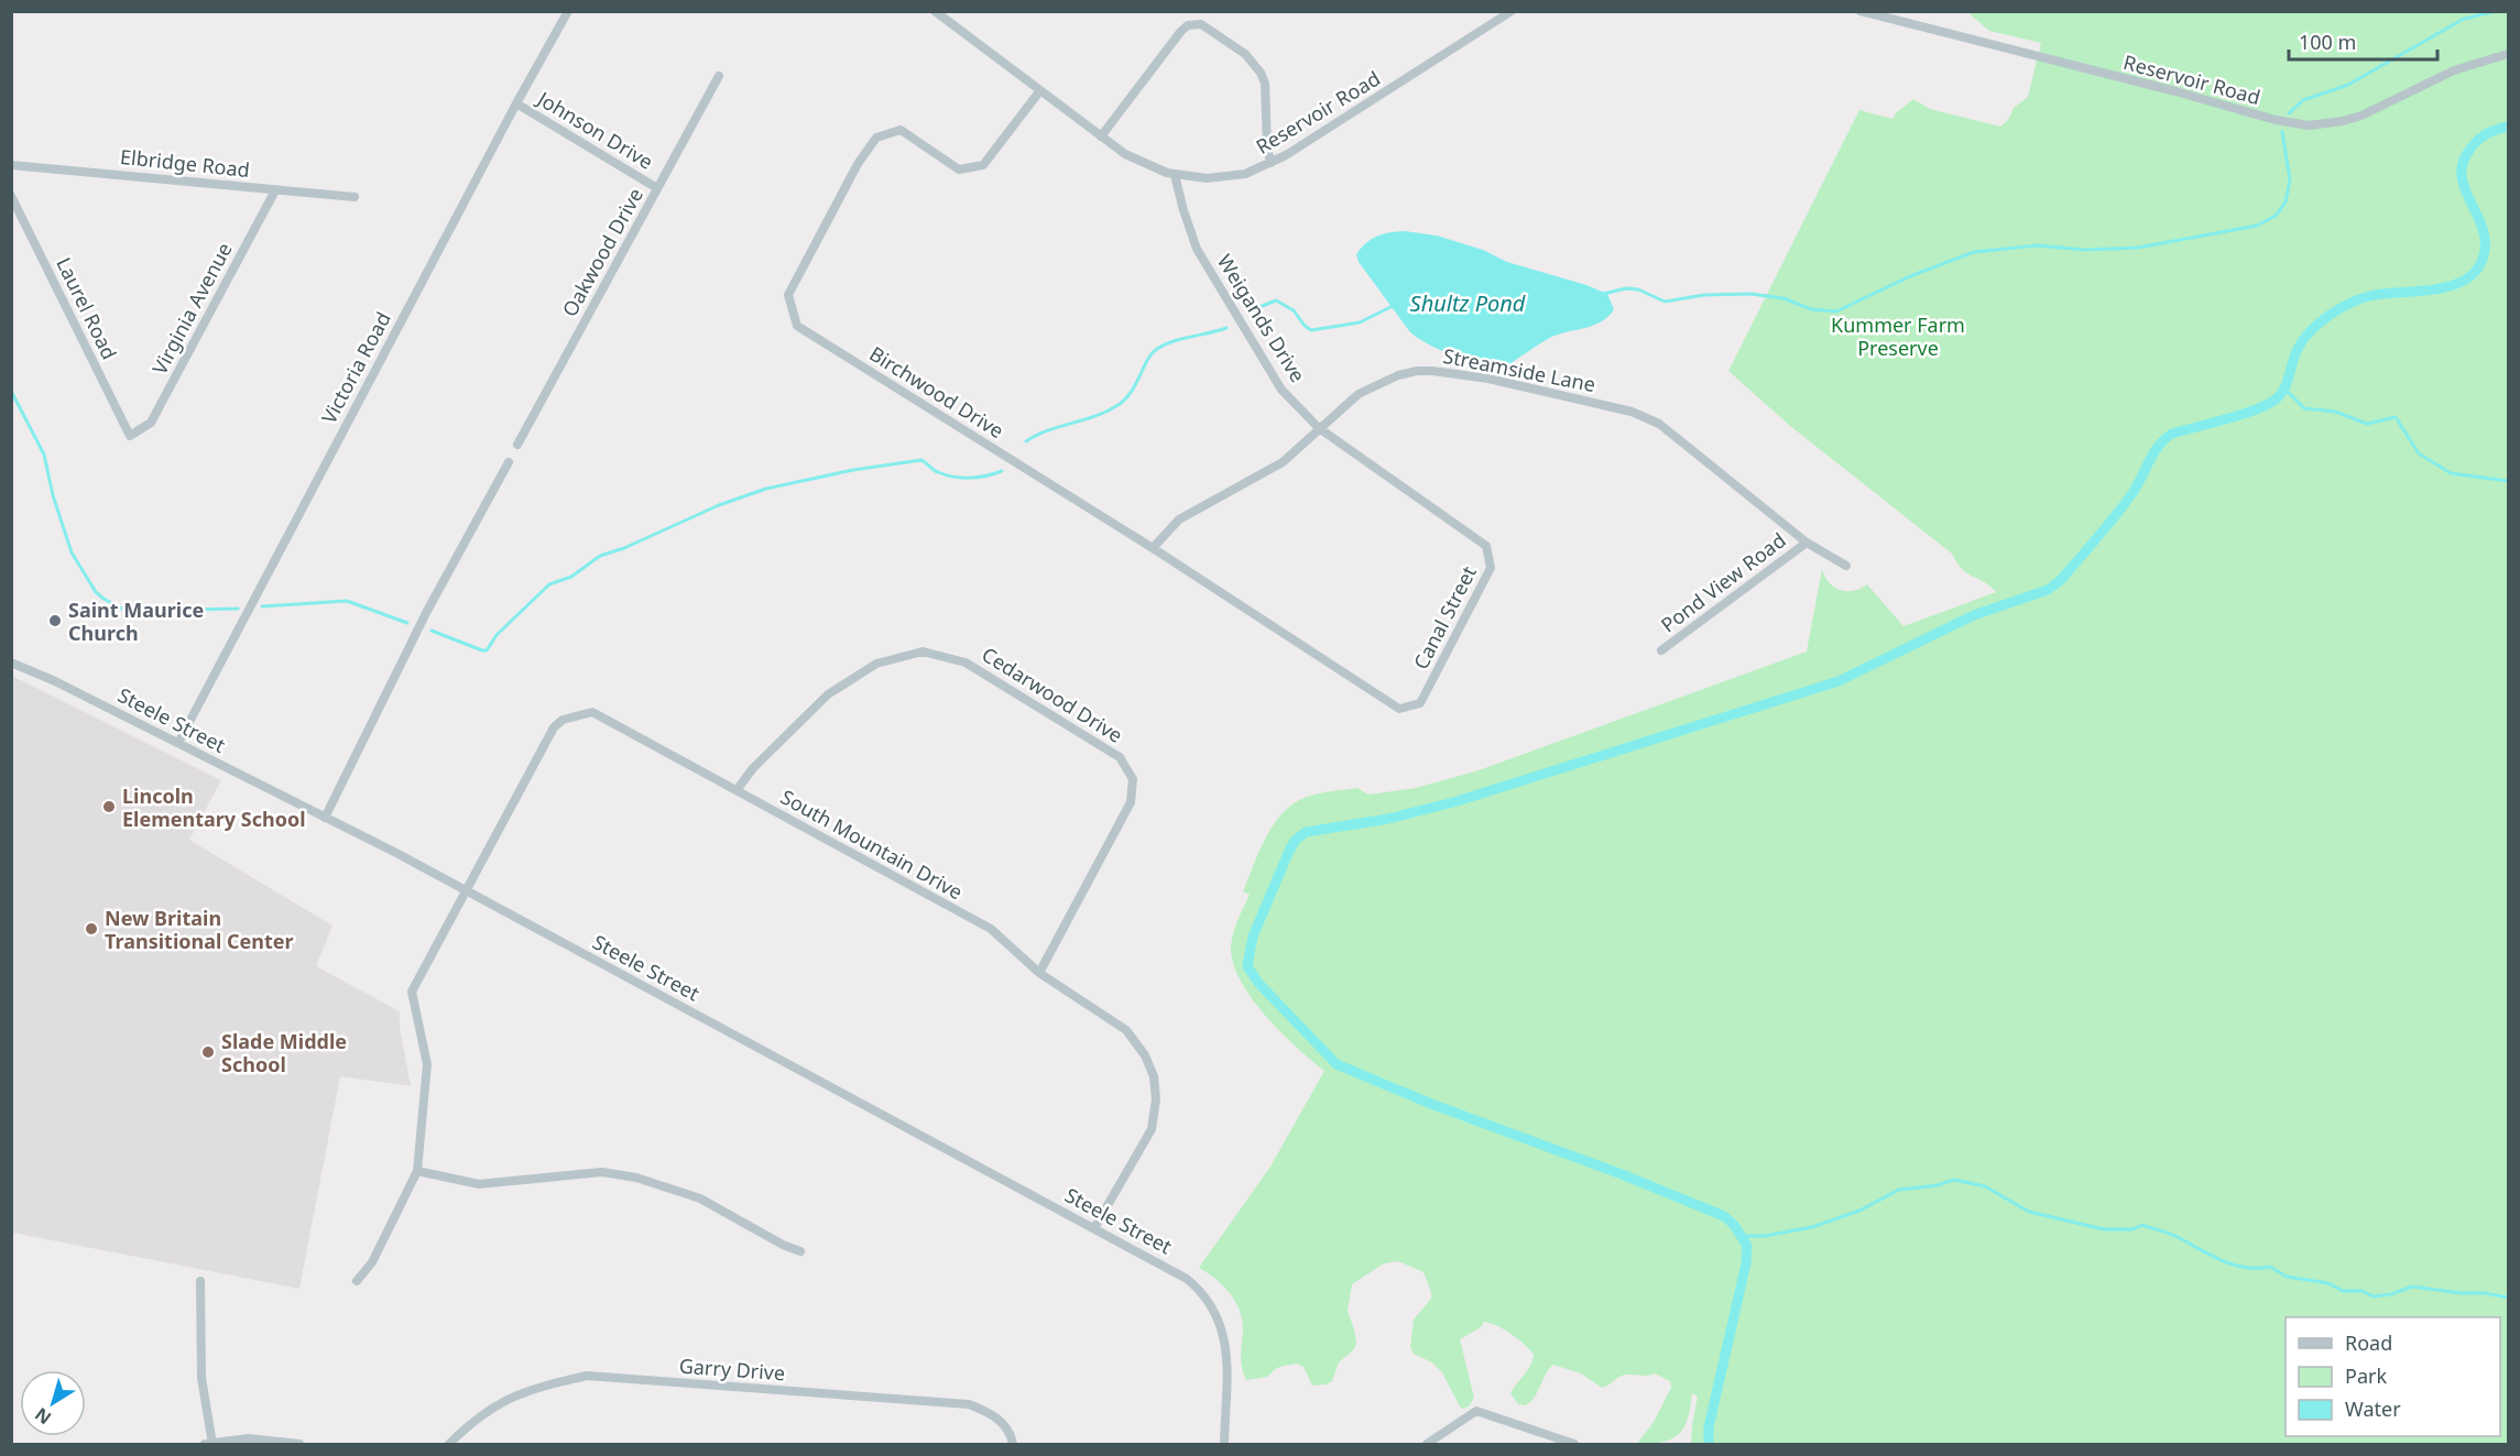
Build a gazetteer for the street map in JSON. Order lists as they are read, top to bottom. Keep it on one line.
{"streets":{"street":["Reservoir Road","Johnson Drive","Elbridge Road","Oakwood Drive","Laurel Road","Virginia Avenue","Weigands Drive","Victoria Road","Streamside Lane","Birchwood Drive","Pond View Road","Canal Street","Cedarwood Drive","Steele Street","South Mountain Drive","Garry Drive"]},"crossings":[["Reservoir Road","Weigands Drive"],["Reservoir Road","Birchwood Drive"],["Johnson Drive","Oakwood Drive"],["Johnson Drive","Victoria Road"],["Elbridge Road","Virginia Avenue"],["Laurel Road","Virginia Avenue"],["Weigands Drive","Streamside Lane"],["Weigands Drive","Canal Street"],["Victoria Road","Steele Street"],["Streamside Lane","Birchwood Drive"],["Streamside Lane","Pond View Road"],["Birchwood Drive","Canal Street"],["Cedarwood Drive","South Mountain Drive"],["Steele Street","South Mountain Drive"]],"water":["Shultz Pond"],"parks":["Kummer Farm Preserve"],"places":["Saint Maurice Church","Lincoln Elementary School","New Britain Transitional Center","Slade Middle School"],"legend":["Road","Park","Water"],"scale_bar":"100 m","north":"bottom left"}
